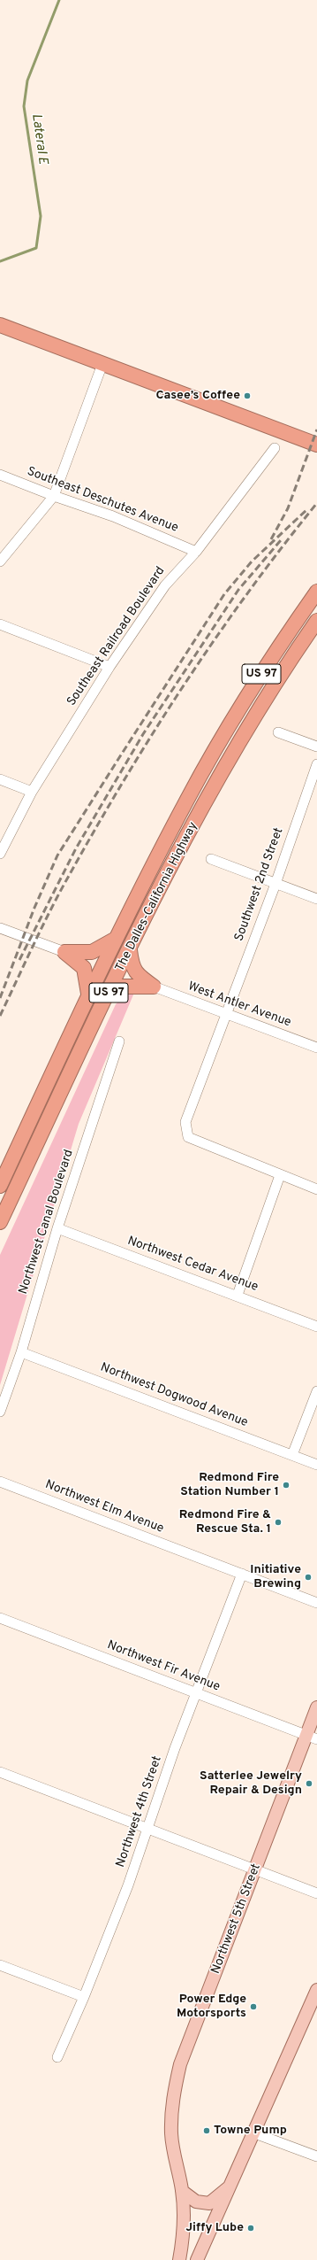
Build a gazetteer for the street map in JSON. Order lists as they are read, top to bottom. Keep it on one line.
{"streets":{"highway":["US 97","The Dalles-California Highway"],"main road":["Northwest 5th Street"],"street":["Southeast Deschutes Avenue","Southeast Railroad Boulevard","Southwest 2nd Street","West Antler Avenue","Northwest Canal Boulevard","Northwest Cedar Avenue","Northwest Dogwood Avenue","Northwest Elm Avenue","Northwest Fir Avenue","Northwest 4th Street"]},"crossings":[["Southeast Deschutes Avenue","Southeast Railroad Boulevard"],["Southwest 2nd Street","West Antler Avenue"],["Northwest Canal Boulevard","Northwest Cedar Avenue"],["Northwest Canal Boulevard","Northwest Dogwood Avenue"],["Northwest Elm Avenue","Northwest 4th Street"],["Northwest Fir Avenue","Northwest 4th Street"],["Northwest Fir Avenue","Northwest 5th Street"]],"water":["Lateral E"],"places":["Casee’s Coffee","Redmond Fire Station Number 1","Redmond Fire & Rescue Sta. 1","Initiative Brewing","Satterlee Jewelry Repair & Design","Power Edge Motorsports","Towne Pump","Jiffy Lube"]}
